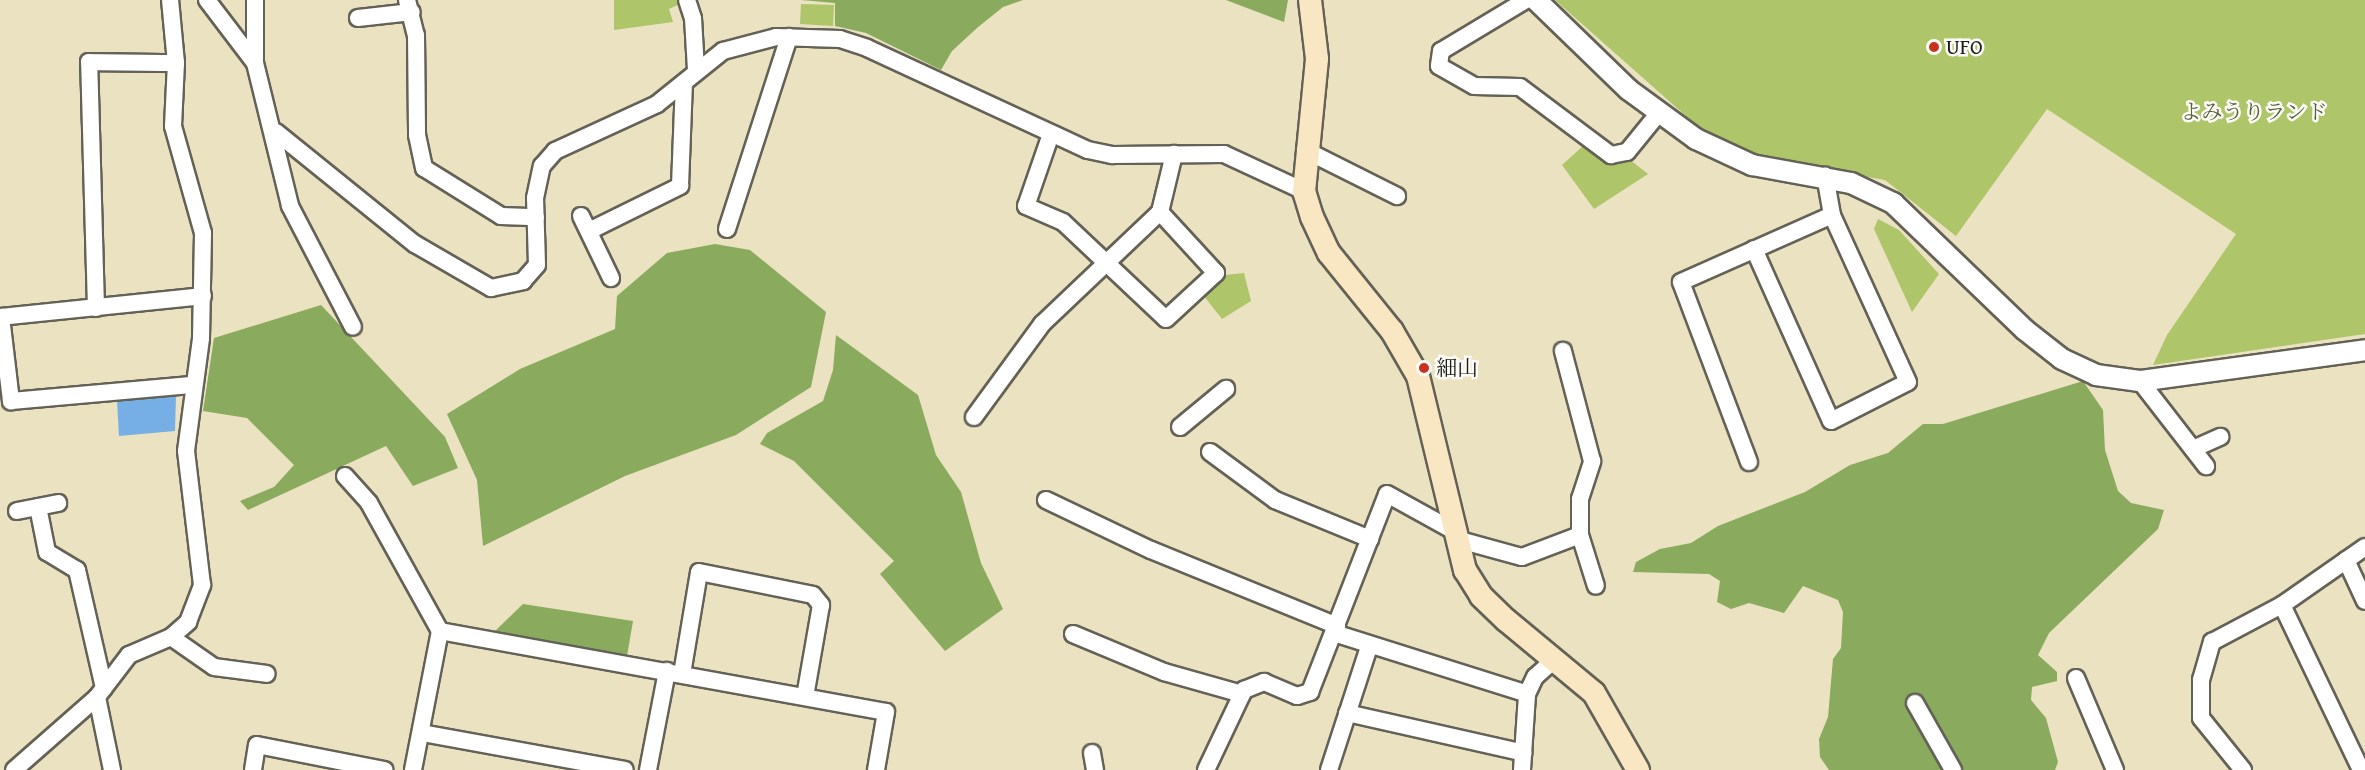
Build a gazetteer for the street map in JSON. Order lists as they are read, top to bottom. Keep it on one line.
{"parks":["よみうりランド"],"places":["UFO","細山"]}
